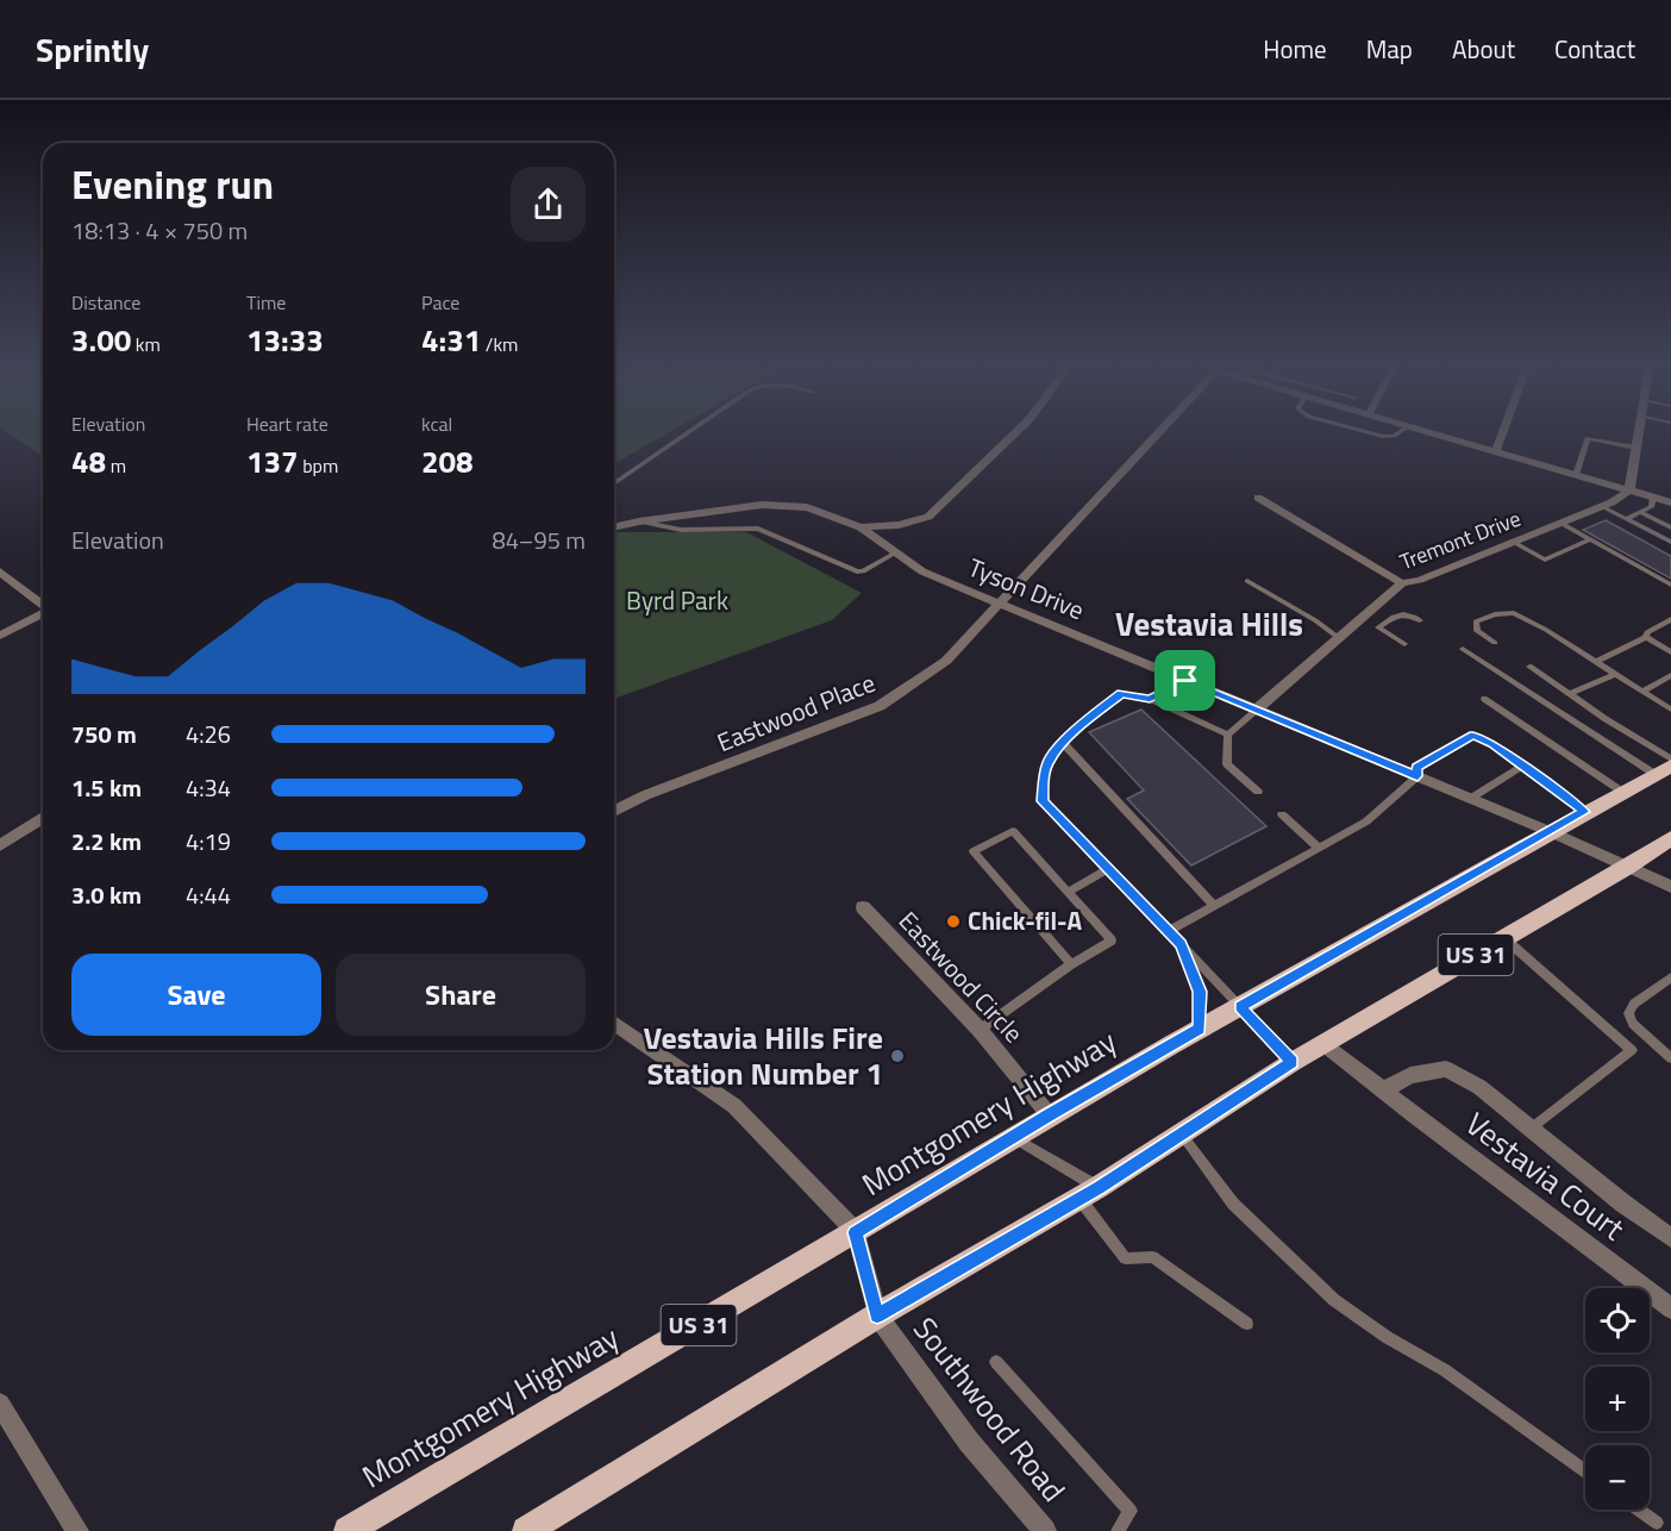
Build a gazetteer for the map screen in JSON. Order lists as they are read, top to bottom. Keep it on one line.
{"streets":{"main road":["US 31","Montgomery Highway"],"street":["Tremont Drive","Tyson Drive","Eastwood Place","Eastwood Circle","Vestavia Court","Southwood Road"]},"crossings":[["Tremont Drive","Tyson Drive"],["Tyson Drive","Eastwood Place"],["Tyson Drive","US 31"],["Tyson Drive","Montgomery Highway"],["US 31","Vestavia Court"],["US 31","Southwood Road"],["Eastwood Circle","Montgomery Highway"],["Montgomery Highway","Southwood Road"]],"districts":["Vestavia Hills"],"parks":["Byrd Park"],"places":["Chick-fil-A","Vestavia Hills Fire Station Number 1"],"page":{"header":"Sprintly","nav":["Home","Map","About","Contact"],"heading":["Evening run","18:13 · 4 × 750 m"],"stats":[["Distance","3.00 km"],["Time","13:33"],["Pace","4:31 /km"],["Elevation","48 m"],["Heart rate","137 bpm"],["kcal","208"]],"chart":["Elevation","84–95 m"],"list":[{"name":"750 m","note":"4:26"},{"name":"1.5 km","note":"4:34"},{"name":"2.2 km","note":"4:19"},{"name":"3.0 km","note":"4:44"}],"buttons":["Save","Share"],"map_buttons":["+","−"]}}
